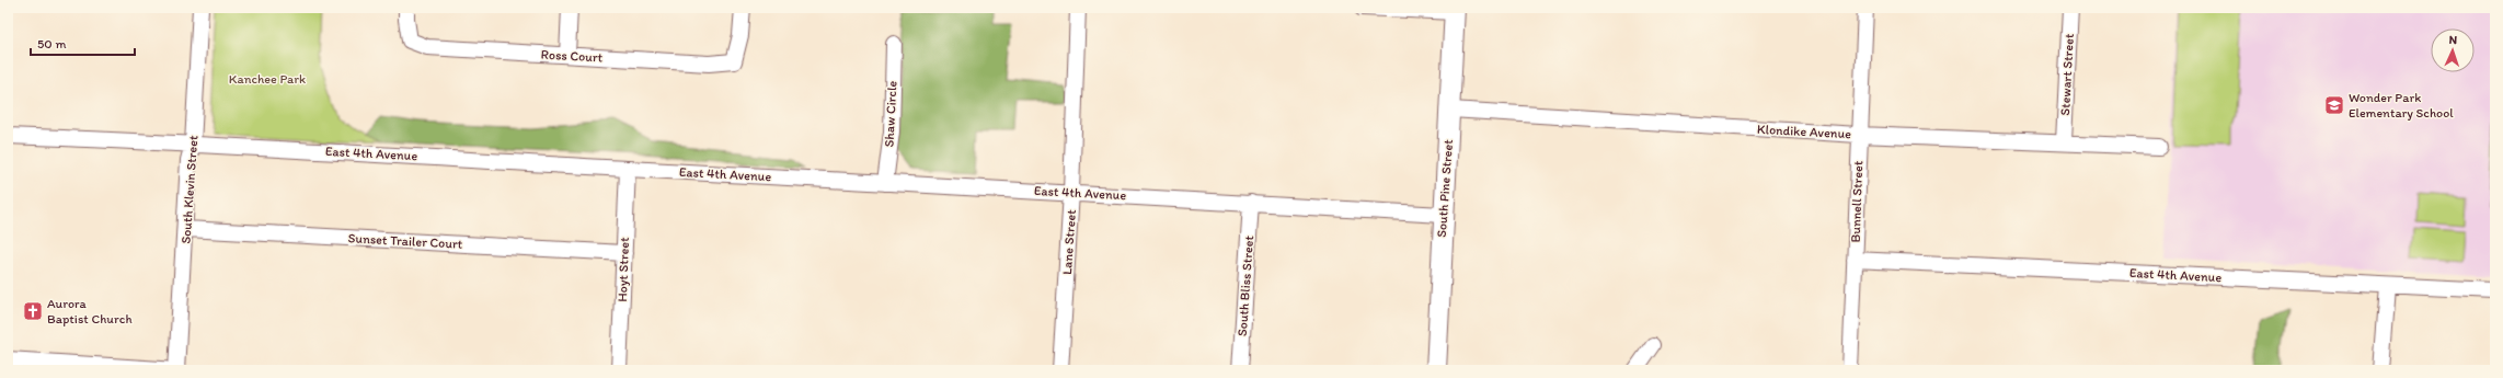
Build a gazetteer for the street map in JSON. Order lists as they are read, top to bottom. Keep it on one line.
{"streets":{"street":["Ross Court","Stewart Street","Shaw Circle","Klondike Avenue","East 4th Avenue","South Pine Street","South Klevin Street","Bunnell Street","Sunset Trailer Court","Lane Street","Hoyt Street","South Bliss Street"]},"crossings":[["Stewart Street","Klondike Avenue"],["Shaw Circle","East 4th Avenue"],["Klondike Avenue","South Pine Street"],["Klondike Avenue","Bunnell Street"],["East 4th Avenue","South Pine Street"],["East 4th Avenue","South Klevin Street"],["East 4th Avenue","Bunnell Street"],["East 4th Avenue","Lane Street"],["East 4th Avenue","Hoyt Street"],["East 4th Avenue","South Bliss Street"],["South Klevin Street","Sunset Trailer Court"],["Sunset Trailer Court","Hoyt Street"]],"parks":["Kanchee Park"],"places":{"school or university":["Wonder Park Elementary School"],"church":["Aurora Baptist Church"]},"scale_bar":"50 m","north":"top"}
